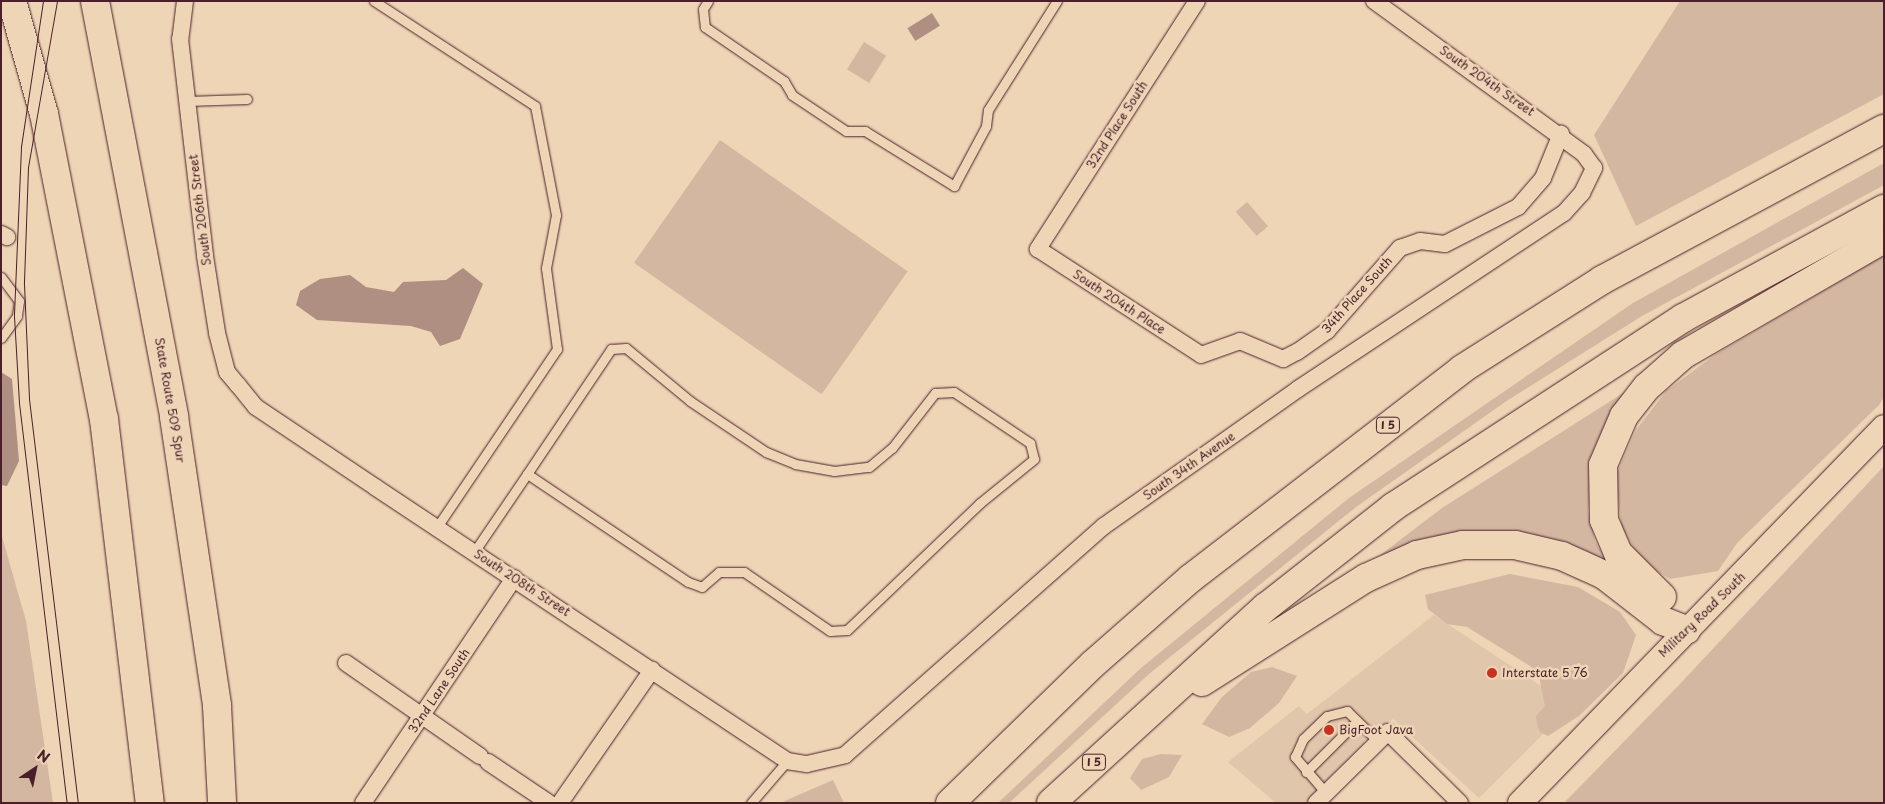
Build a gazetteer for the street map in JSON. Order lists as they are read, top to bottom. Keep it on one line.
{"streets":{"highway":["State Route 509 Spur","I 5"],"main road":["Military Road South"],"street":["South 204th Street","32nd Place South","South 206th Street","34th Place South","South 204th Place","South 34th Avenue","South 208th Street","32nd Lane South"]},"crossings":[["South 204th Street","34th Place South"],["South 204th Street","South 34th Avenue"],["32nd Place South","South 204th Place"],["South 206th Street","South 208th Street"],["34th Place South","South 204th Place"],["South 34th Avenue","South 208th Street"],["South 208th Street","32nd Lane South"]],"places":["Interstate 5 76","BigFoot Java"],"north":"top right"}
